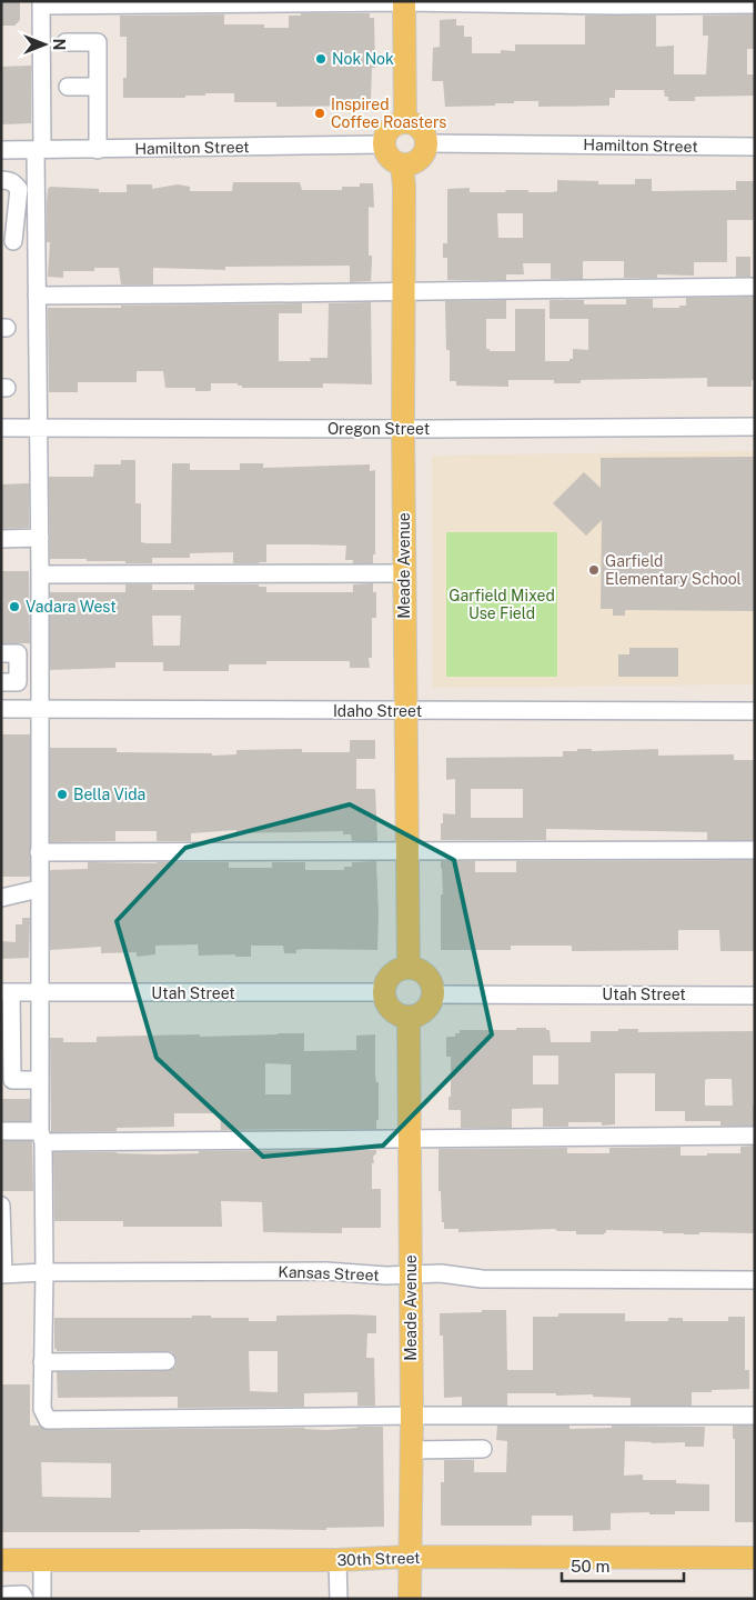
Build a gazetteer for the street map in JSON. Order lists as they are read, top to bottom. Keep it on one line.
{"streets":{"main road":["Meade Avenue","30th Street"],"street":["Hamilton Street","Oregon Street","Idaho Street","Utah Street","Kansas Street"]},"crossings":[["Hamilton Street","Meade Avenue"],["Oregon Street","Meade Avenue"],["Meade Avenue","Idaho Street"],["Meade Avenue","Utah Street"],["Meade Avenue","Kansas Street"],["Meade Avenue","30th Street"]],"parks":["Garfield Mixed Use Field"],"places":["Nok Nok","Inspired Coffee Roasters","Garfield Elementary School","Vadara West","Bella Vida"],"scale_bar":"50 m","north":"right"}
